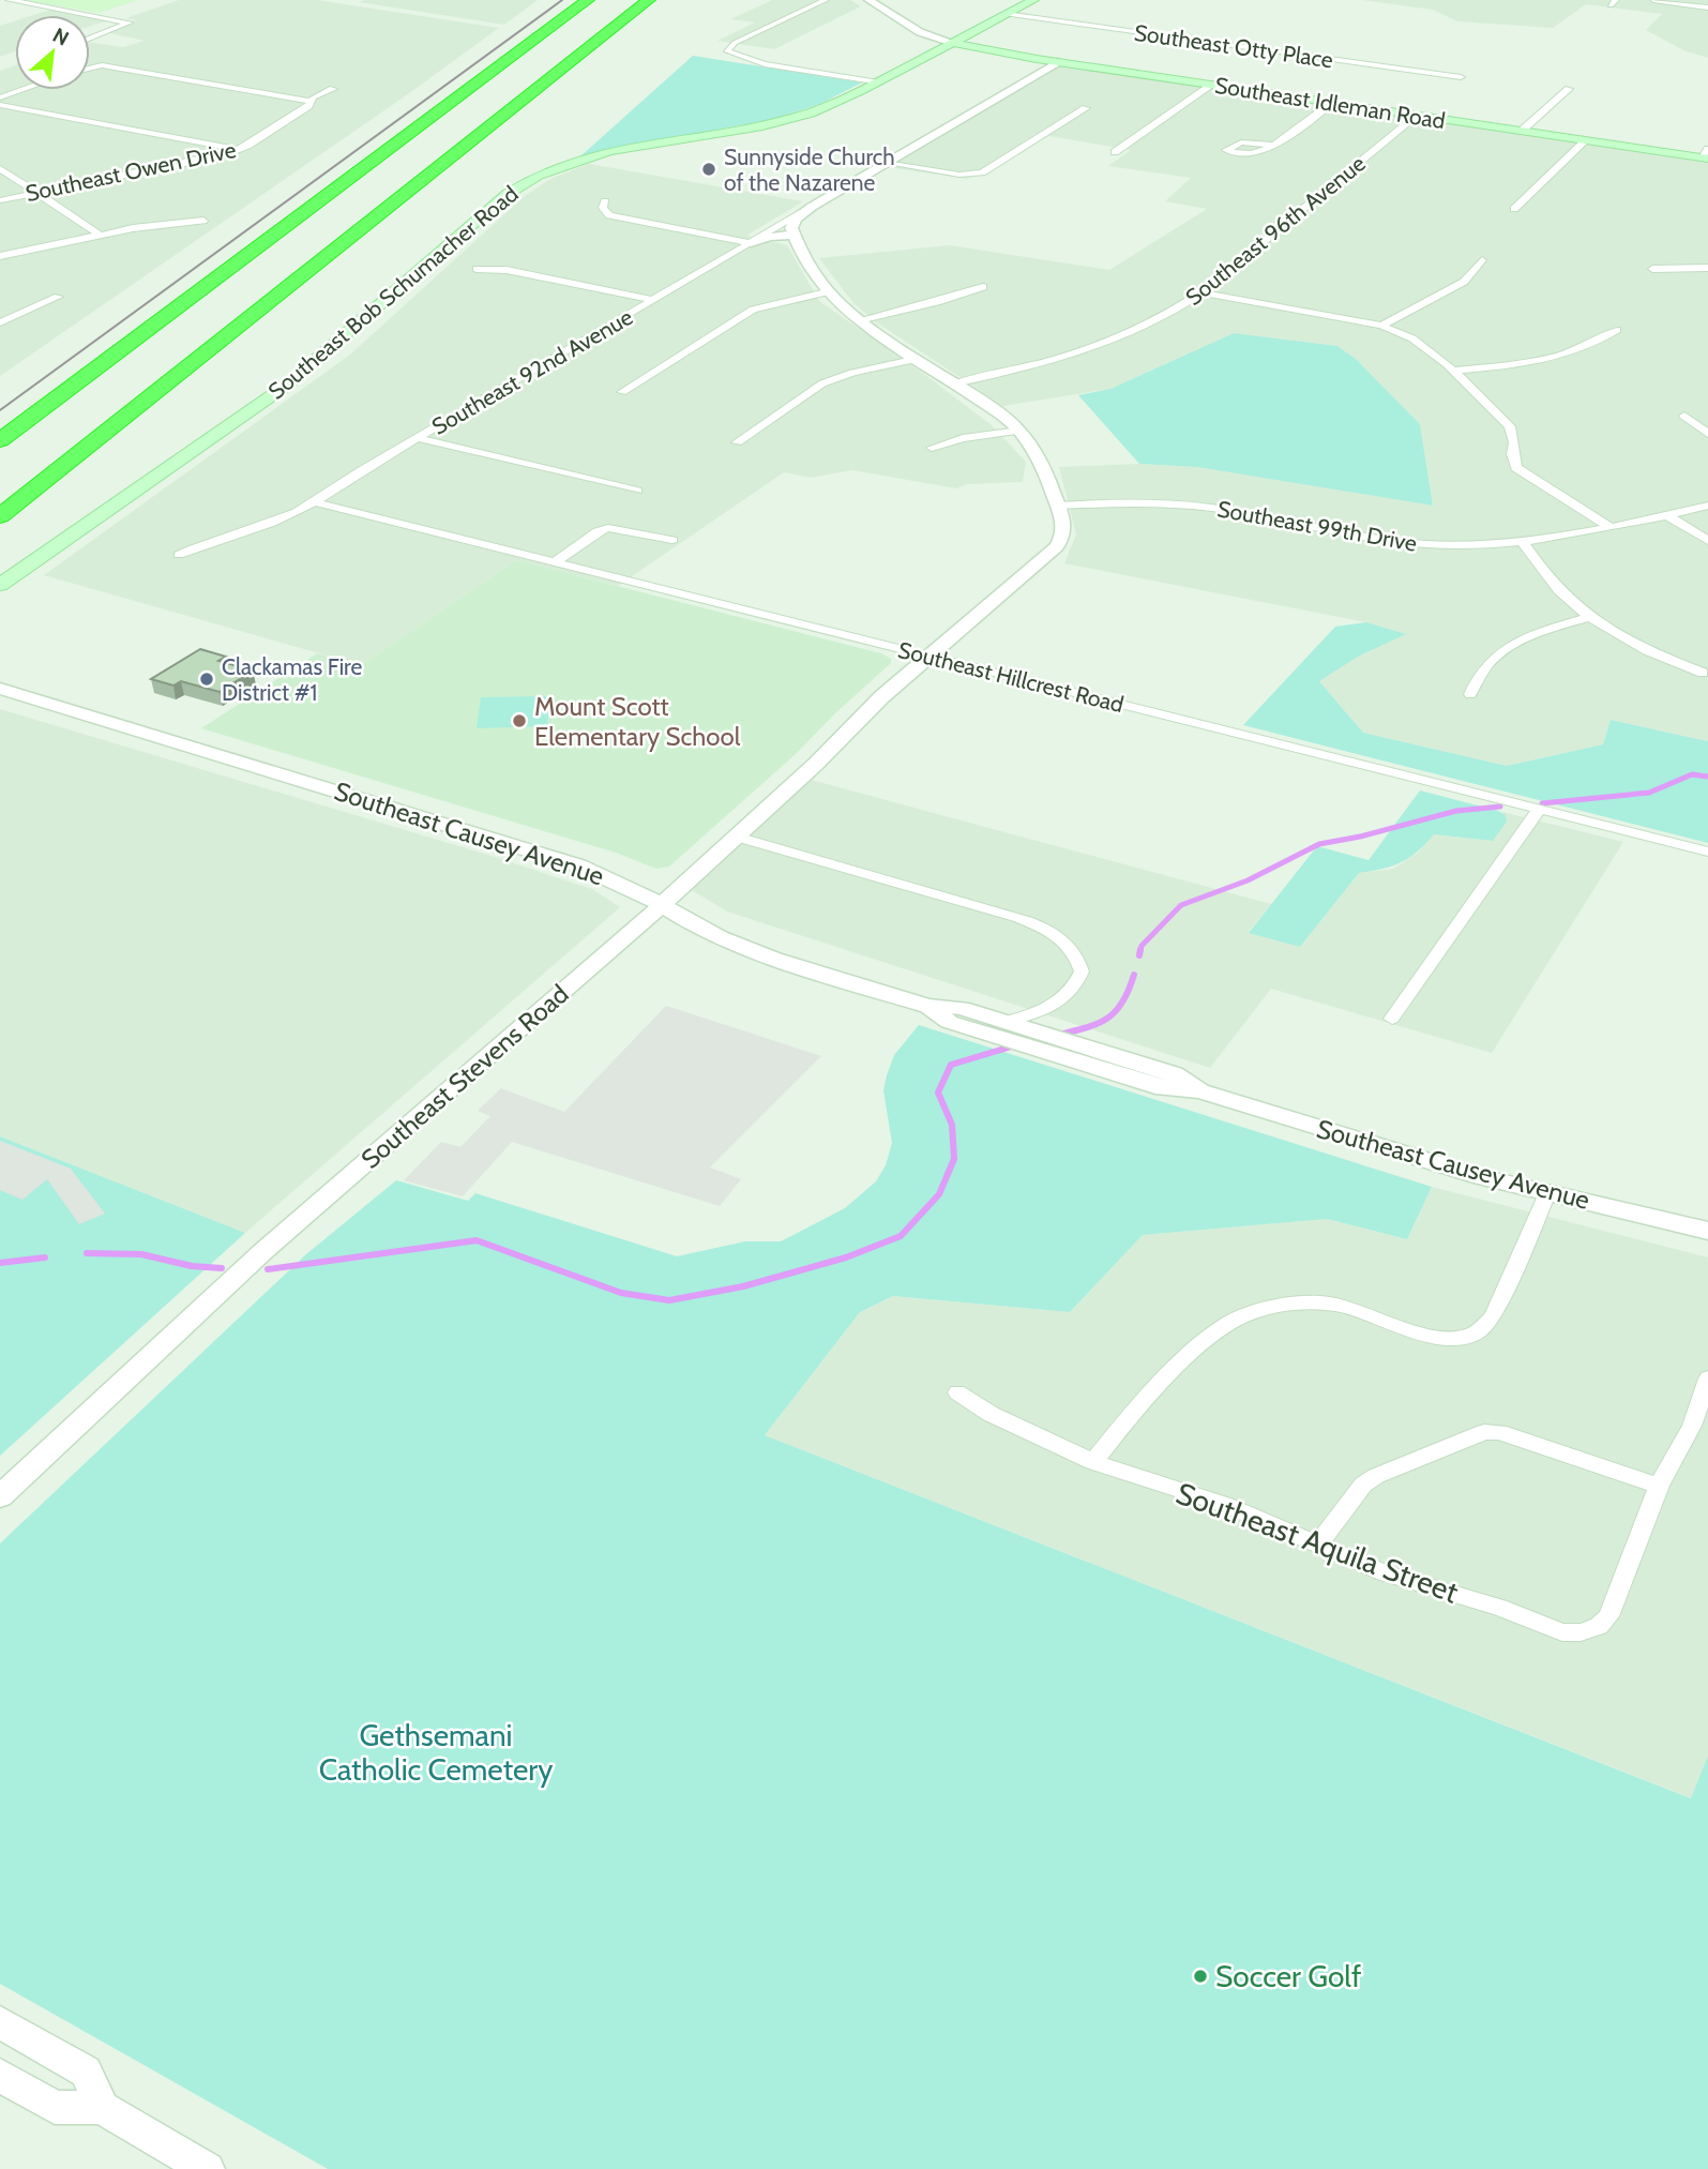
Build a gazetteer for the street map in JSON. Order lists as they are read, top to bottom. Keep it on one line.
{"streets":{"main road":["Southeast Idleman Road","Southeast Bob Schumacher Road"],"street":["Southeast Otty Place","Southeast Owen Drive","Southeast 96th Avenue","Southeast 92nd Avenue","Southeast 99th Drive","Southeast Hillcrest Road","Southeast Causey Avenue","Southeast Stevens Road","Southeast Aquila Street"]},"crossings":[["Southeast Idleman Road","Southeast 96th Avenue"],["Southeast Idleman Road","Southeast Bob Schumacher Road"],["Southeast Idleman Road","Southeast 92nd Avenue"],["Southeast 92nd Avenue","Southeast Hillcrest Road"],["Southeast 99th Drive","Southeast Stevens Road"],["Southeast Hillcrest Road","Southeast Stevens Road"],["Southeast Causey Avenue","Southeast Stevens Road"]],"parks":["Gethsemani Catholic Cemetery"],"places":["Sunnyside Church of the Nazarene","Clackamas Fire District #1","Mount Scott Elementary School","Soccer Golf"],"north":"top right"}
